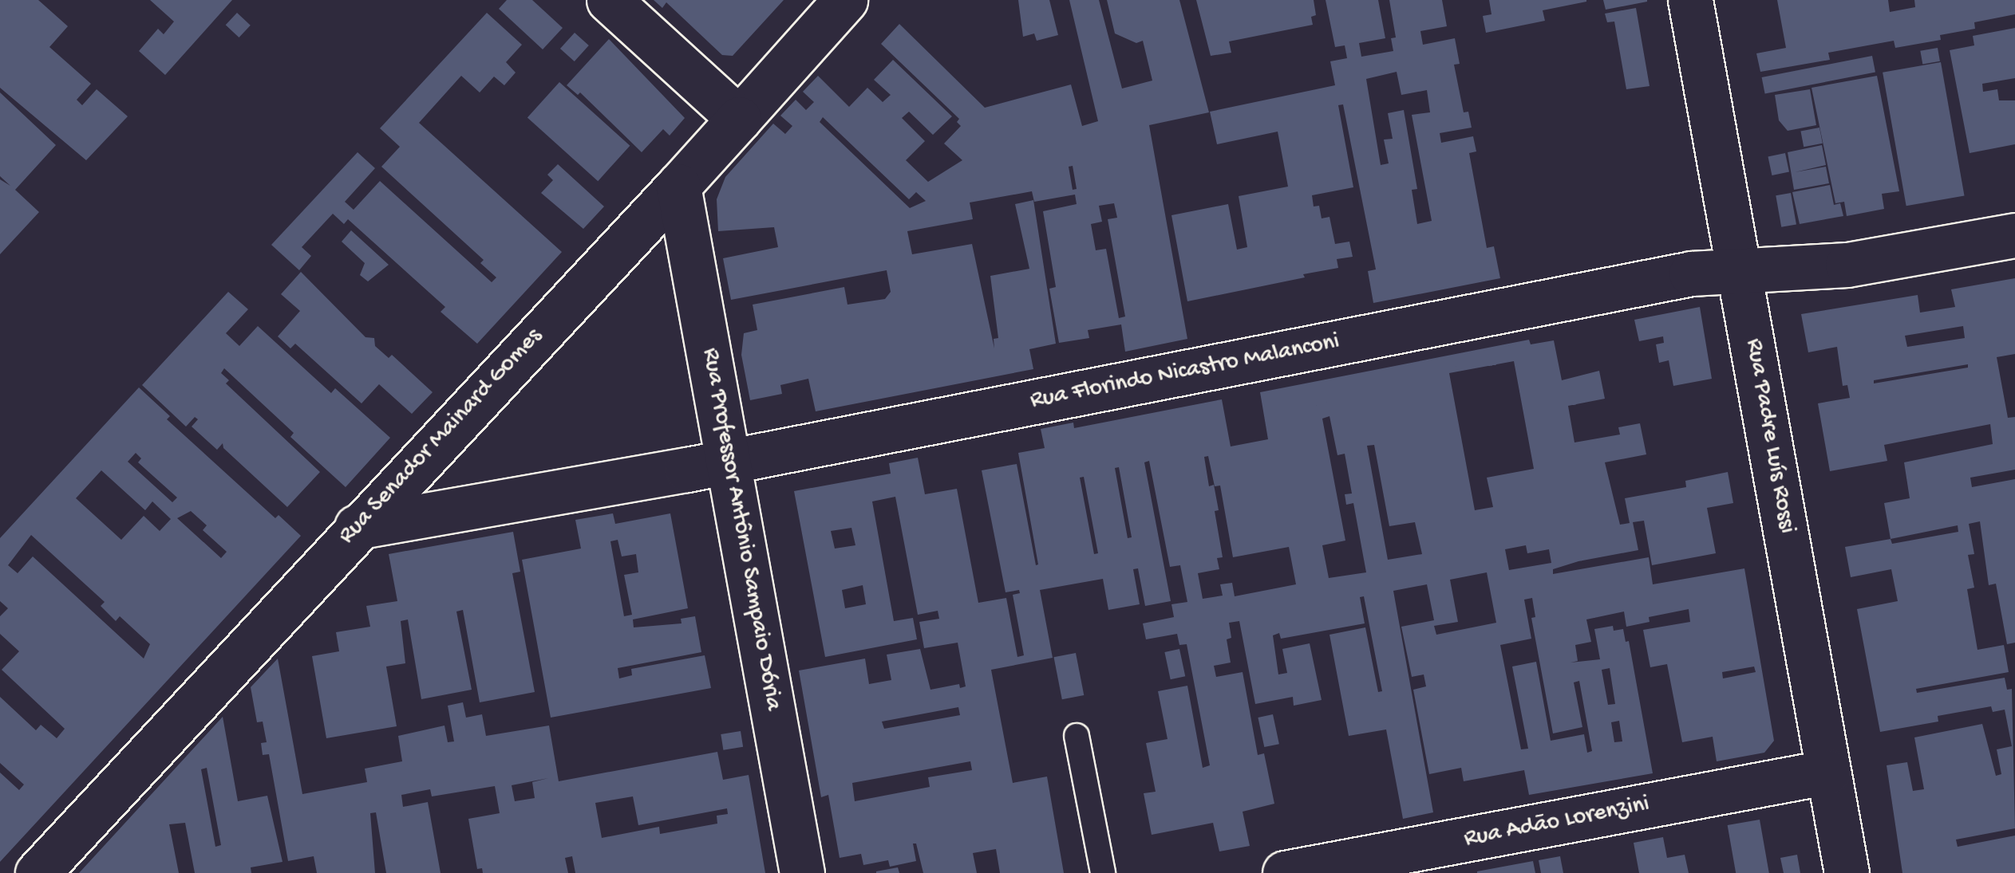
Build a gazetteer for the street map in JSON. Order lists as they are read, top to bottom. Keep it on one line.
{"streets":{"street":["Rua Florindo Nicastro Malanconi","Rua Padre Luís Rossi","Rua Senador Mainard Gomes","Rua Professor Antônio Sampaio Dória","Rua Adão Lorenzini"]},"crossings":[["Rua Florindo Nicastro Malanconi","Rua Padre Luís Rossi"],["Rua Florindo Nicastro Malanconi","Rua Senador Mainard Gomes"],["Rua Florindo Nicastro Malanconi","Rua Professor Antônio Sampaio Dória"],["Rua Padre Luís Rossi","Rua Adão Lorenzini"],["Rua Senador Mainard Gomes","Rua Professor Antônio Sampaio Dória"]]}
